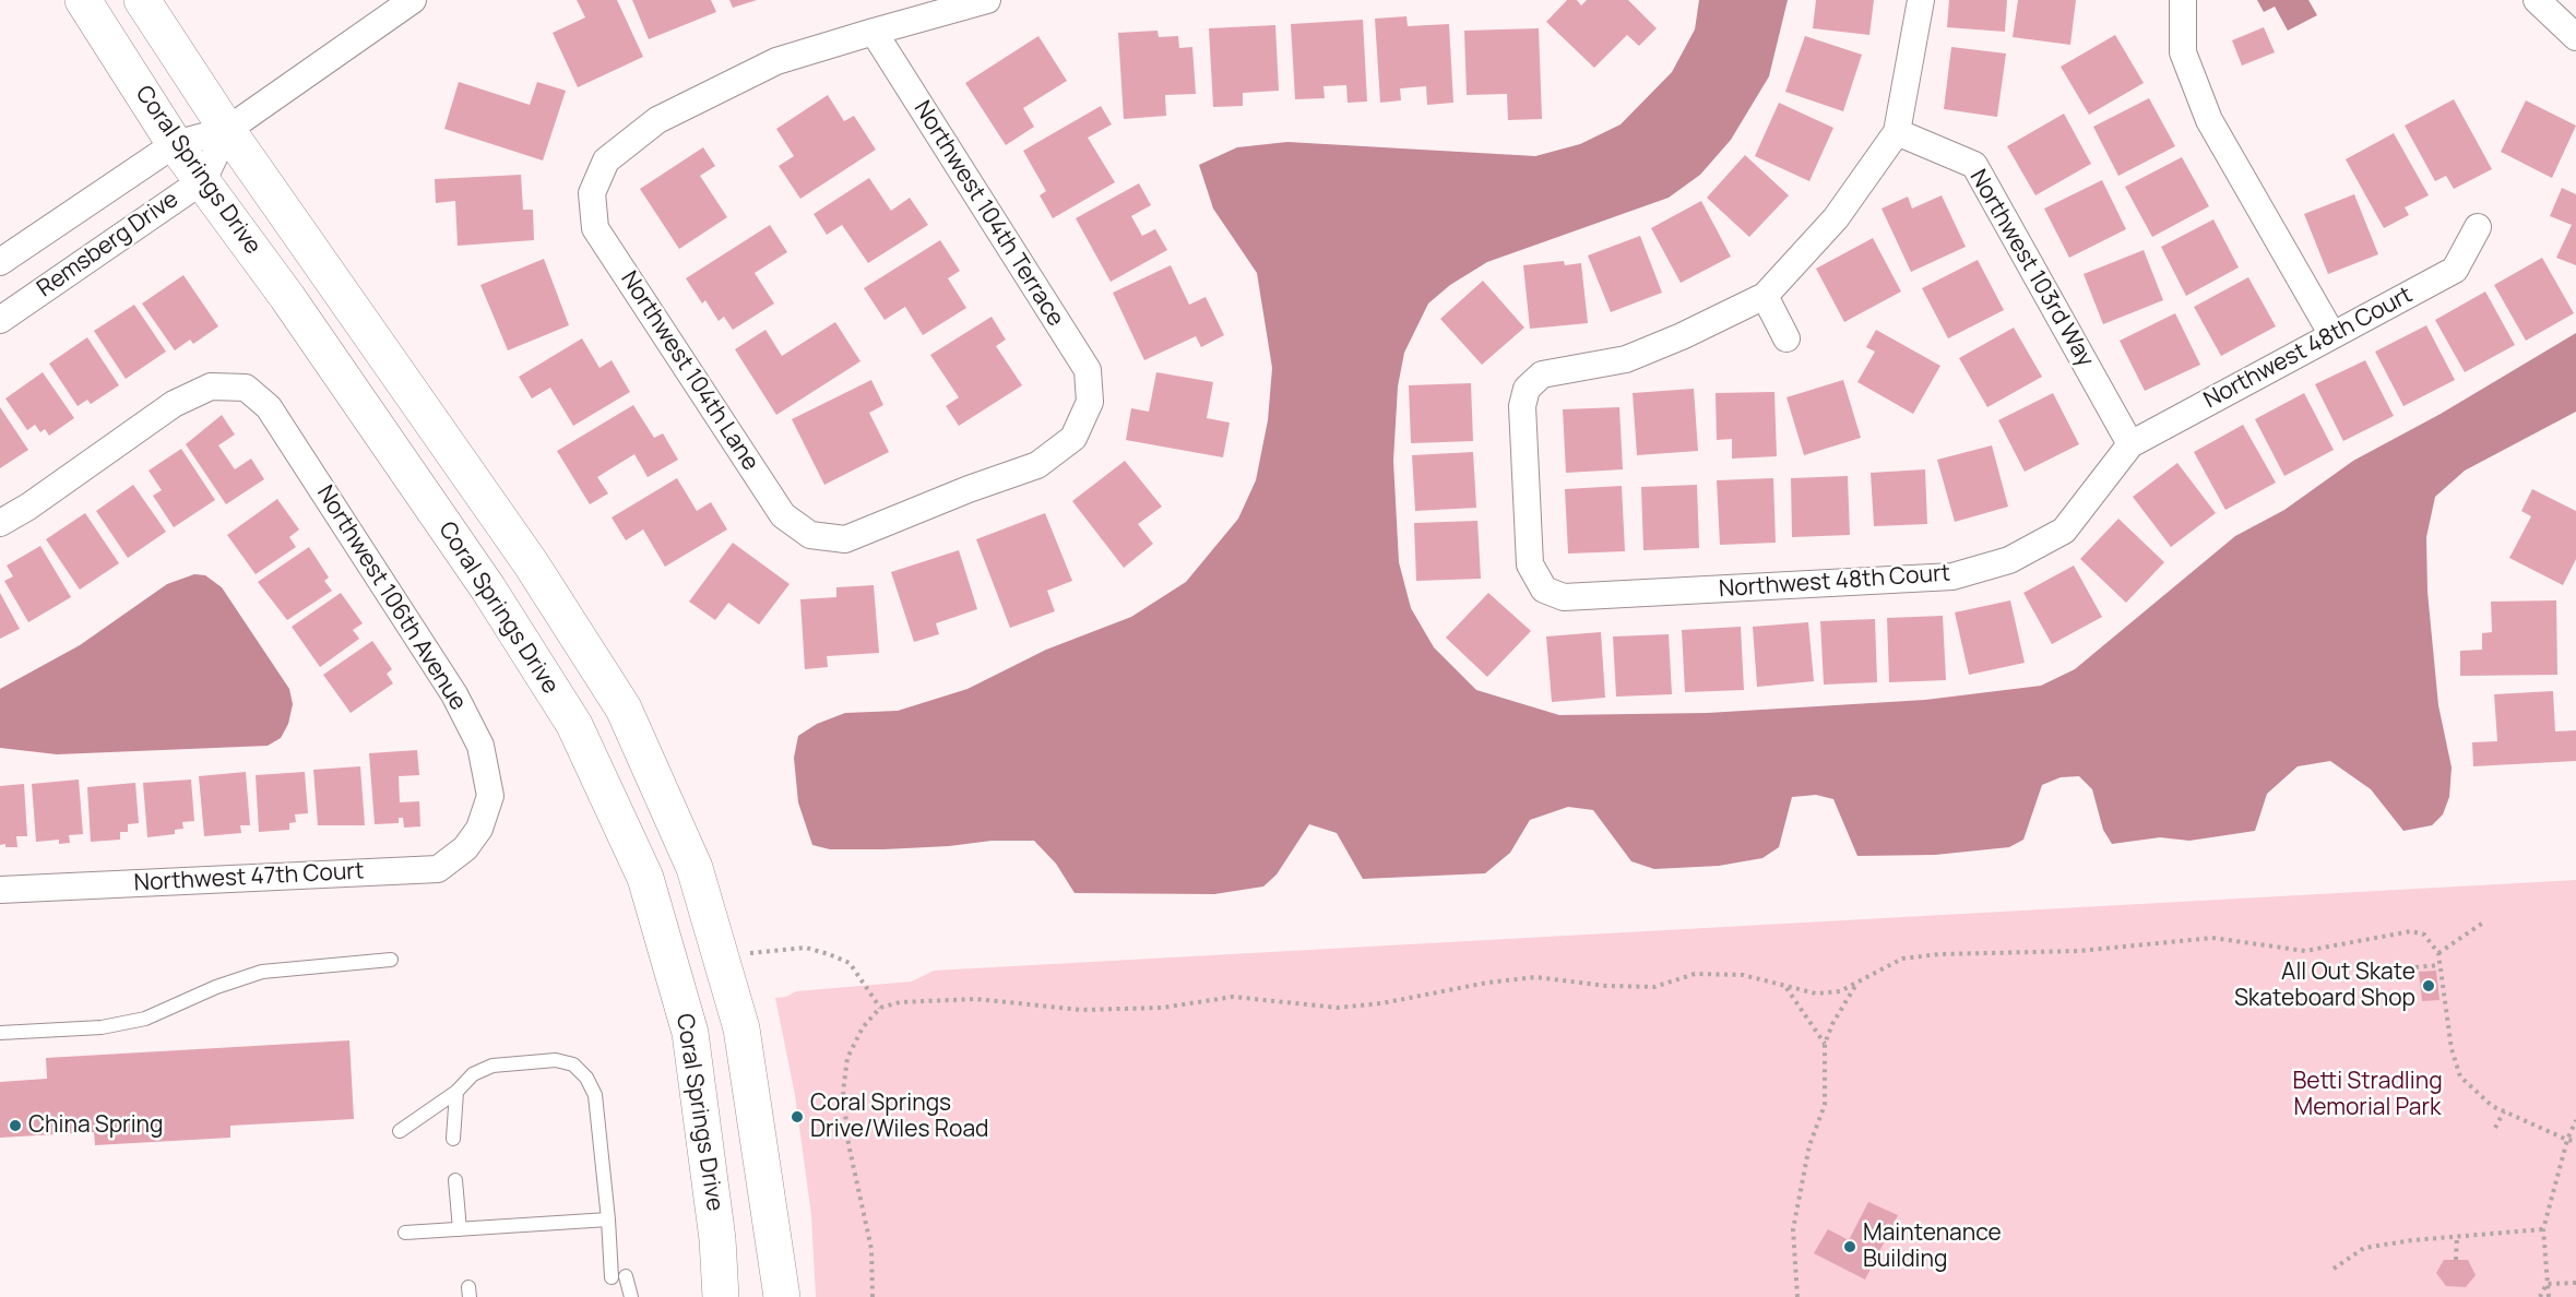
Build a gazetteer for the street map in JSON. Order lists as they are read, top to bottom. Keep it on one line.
{"streets":{"main road":["Coral Springs Drive"],"street":["Northwest 104th Terrace","Remsberg Drive","Northwest 103rd Way","Northwest 48th Court","Northwest 104th Lane","Northwest 106th Avenue","Northwest 47th Court"]},"crossings":[["Coral Springs Drive","Remsberg Drive"],["Northwest 104th Terrace","Northwest 104th Lane"],["Northwest 103rd Way","Northwest 48th Court"],["Northwest 106th Avenue","Northwest 47th Court"]],"parks":["Betti Stradling Memorial Park"],"places":["All Out Skate Skateboard Shop","Coral Springs Drive/Wiles Road","China Spring","Maintenance Building"]}
